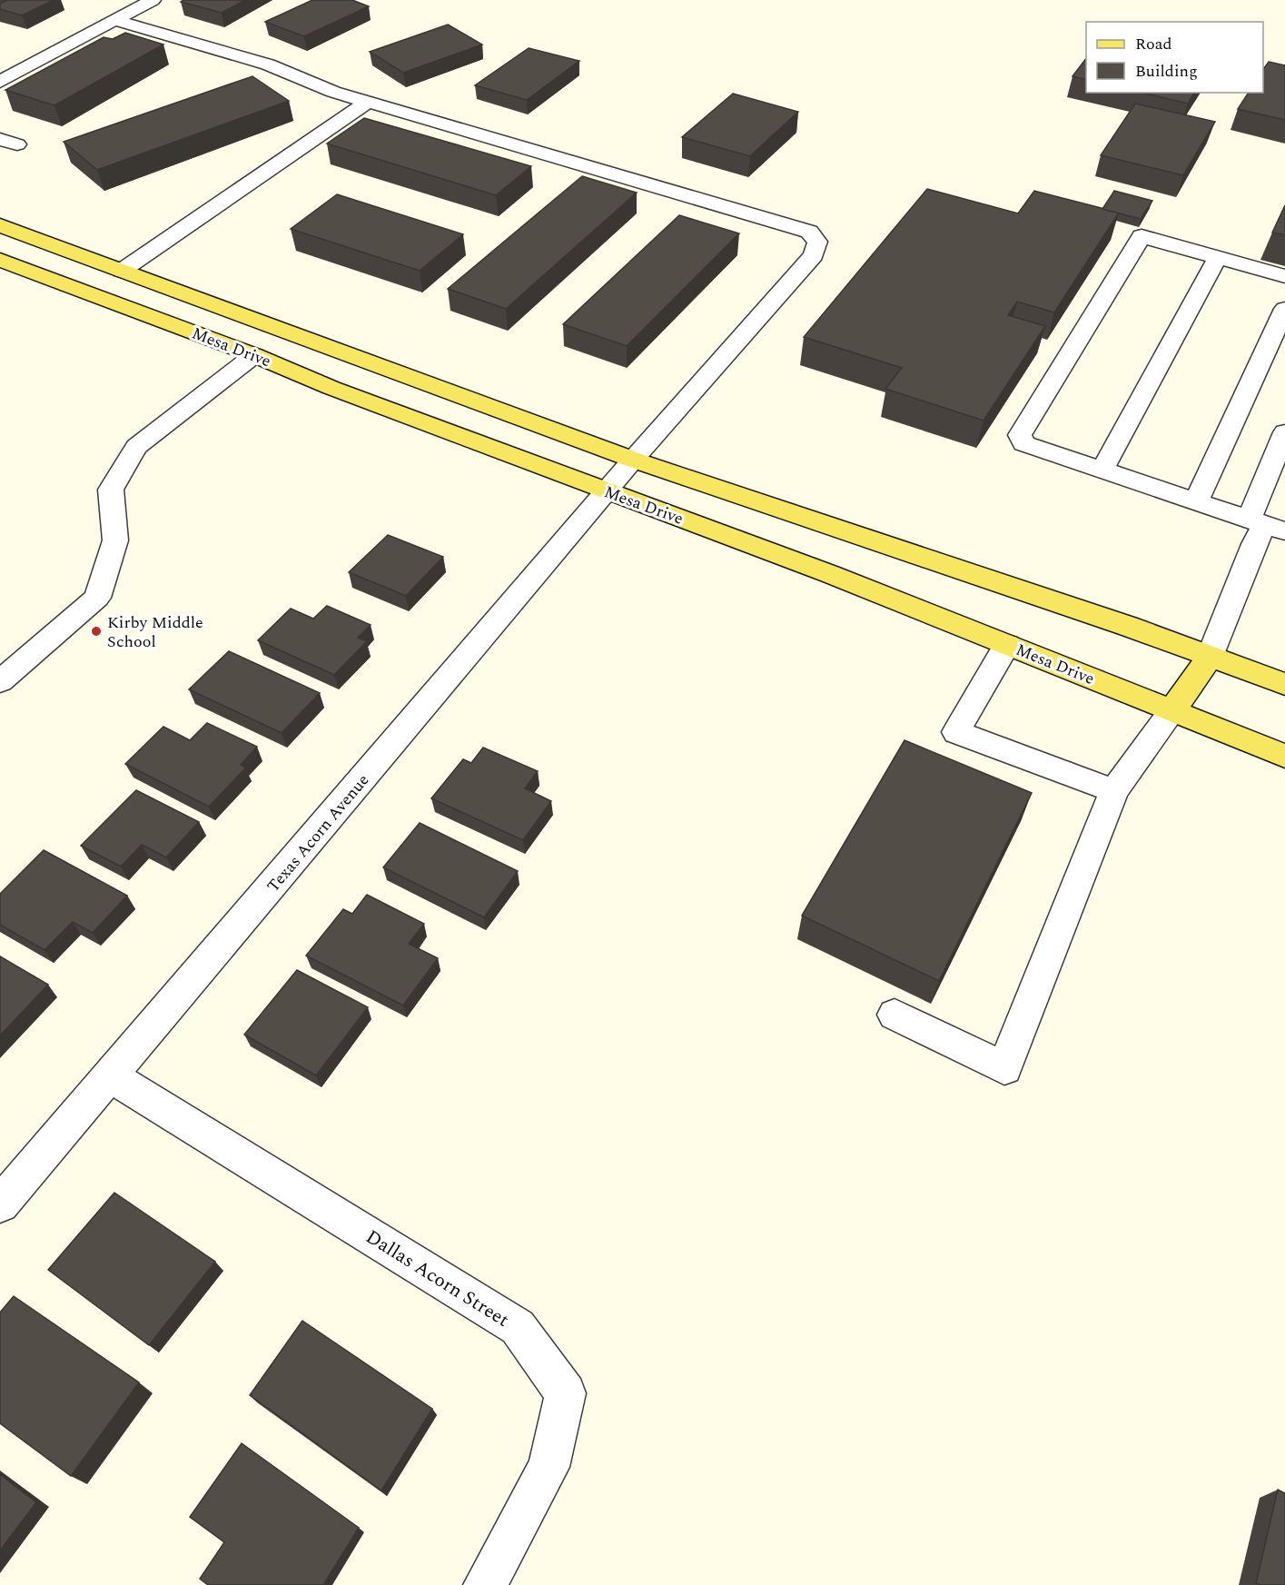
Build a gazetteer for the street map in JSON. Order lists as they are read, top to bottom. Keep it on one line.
{"streets":{"main road":["Mesa Drive"],"street":["Texas Acorn Avenue","Dallas Acorn Street"]},"crossings":[["Mesa Drive","Texas Acorn Avenue"],["Texas Acorn Avenue","Dallas Acorn Street"]],"places":["Kirby Middle School"],"legend":["Road","Building"]}
